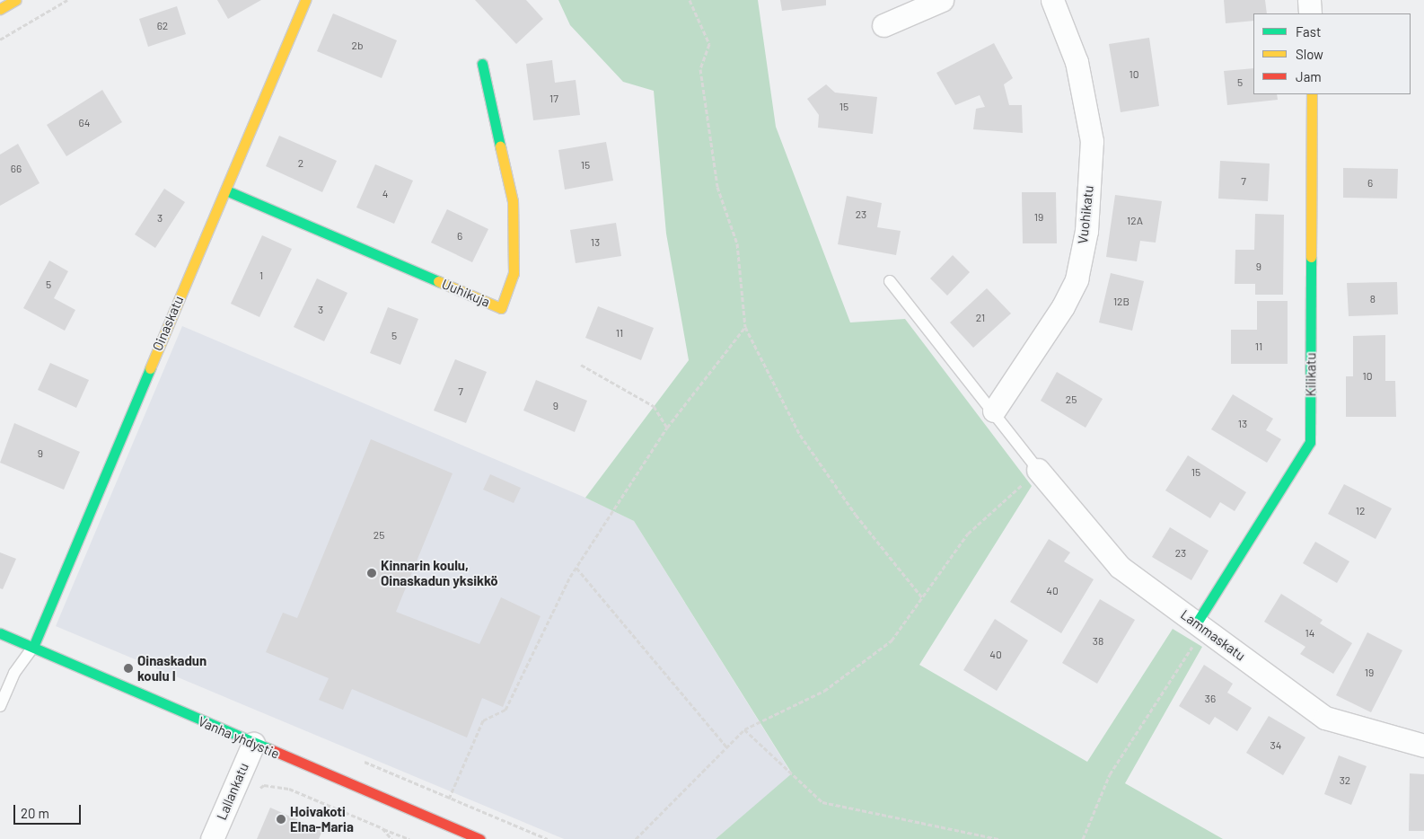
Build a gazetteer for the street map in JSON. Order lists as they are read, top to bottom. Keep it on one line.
{"streets":{"street":["Vuohikatu","Uuhikuja","Oinaskatu","Kilikatu","Lammaskatu","Vanha yhdystie","Lallankatu"]},"crossings":[["Uuhikuja","Oinaskatu"],["Oinaskatu","Vanha yhdystie"],["Kilikatu","Lammaskatu"],["Vanha yhdystie","Lallankatu"]],"places":["Kinnarin koulu, Oinaskadun yksikkö","Oinaskadun koulu I","Hoivakoti Elna-Maria"],"house_numbers":["62","2b","10","5","17","15","64","2","15","66","7","6","4","23","19","3","12A","6","13","9","1","5","8","12B","3","21","11","5","11","10","7","25","9","13","9","15","12","25","23","40","14","38","40","19","36","34","32"],"legend":["Fast","Slow","Jam"],"scale_bar":"20 m"}
